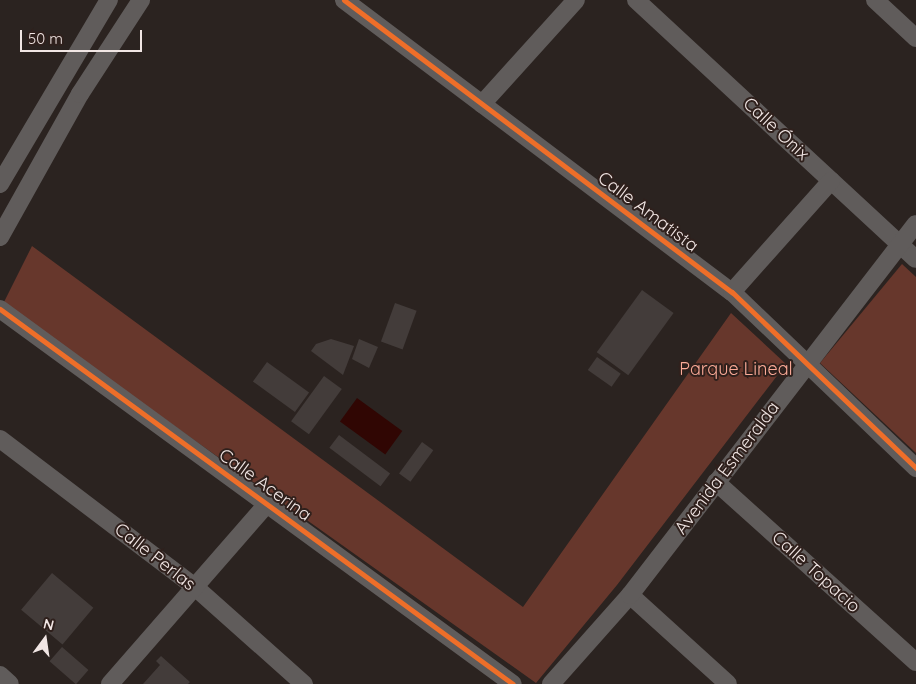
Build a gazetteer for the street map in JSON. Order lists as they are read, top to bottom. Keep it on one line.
{"streets":{"street":["Calle Ónix","Calle Amatista","Avenida Esmeralda","Calle Acerina","Calle Perlas","Calle Topacio"]},"crossings":[["Calle Ónix","Avenida Esmeralda"],["Calle Amatista","Avenida Esmeralda"],["Avenida Esmeralda","Calle Topacio"]],"parks":["Parque Lineal"],"scale_bar":"50 m","north":"top"}
